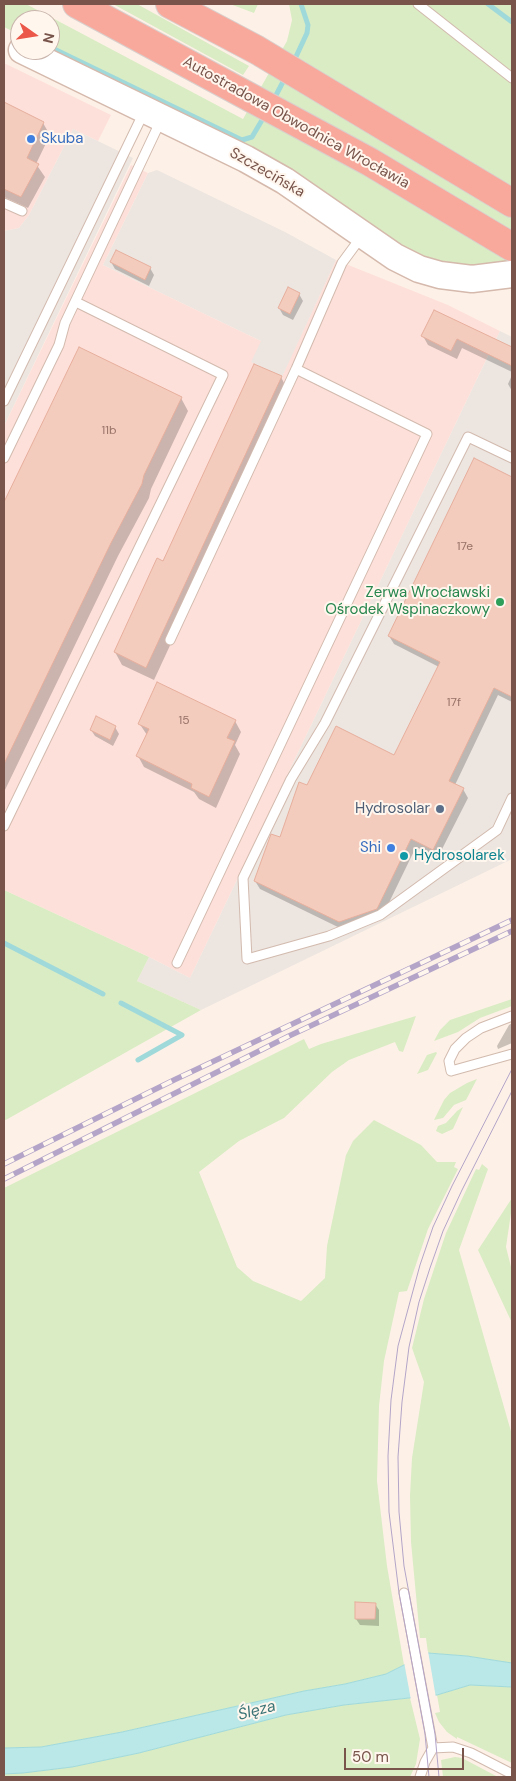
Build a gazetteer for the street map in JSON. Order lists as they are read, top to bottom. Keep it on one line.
{"streets":{"highway":["Autostradowa Obwodnica Wrocławia"],"street":["Szczecińska"]},"water":["Ślęza"],"places":["Skuba","Zerwa Wrocławski Ośrodek Wspinaczkowy","Hydrosolar","Shi","Hydrosolarek"],"house_numbers":["11b","17e","17f","15"],"scale_bar":"50 m","north":"right"}
